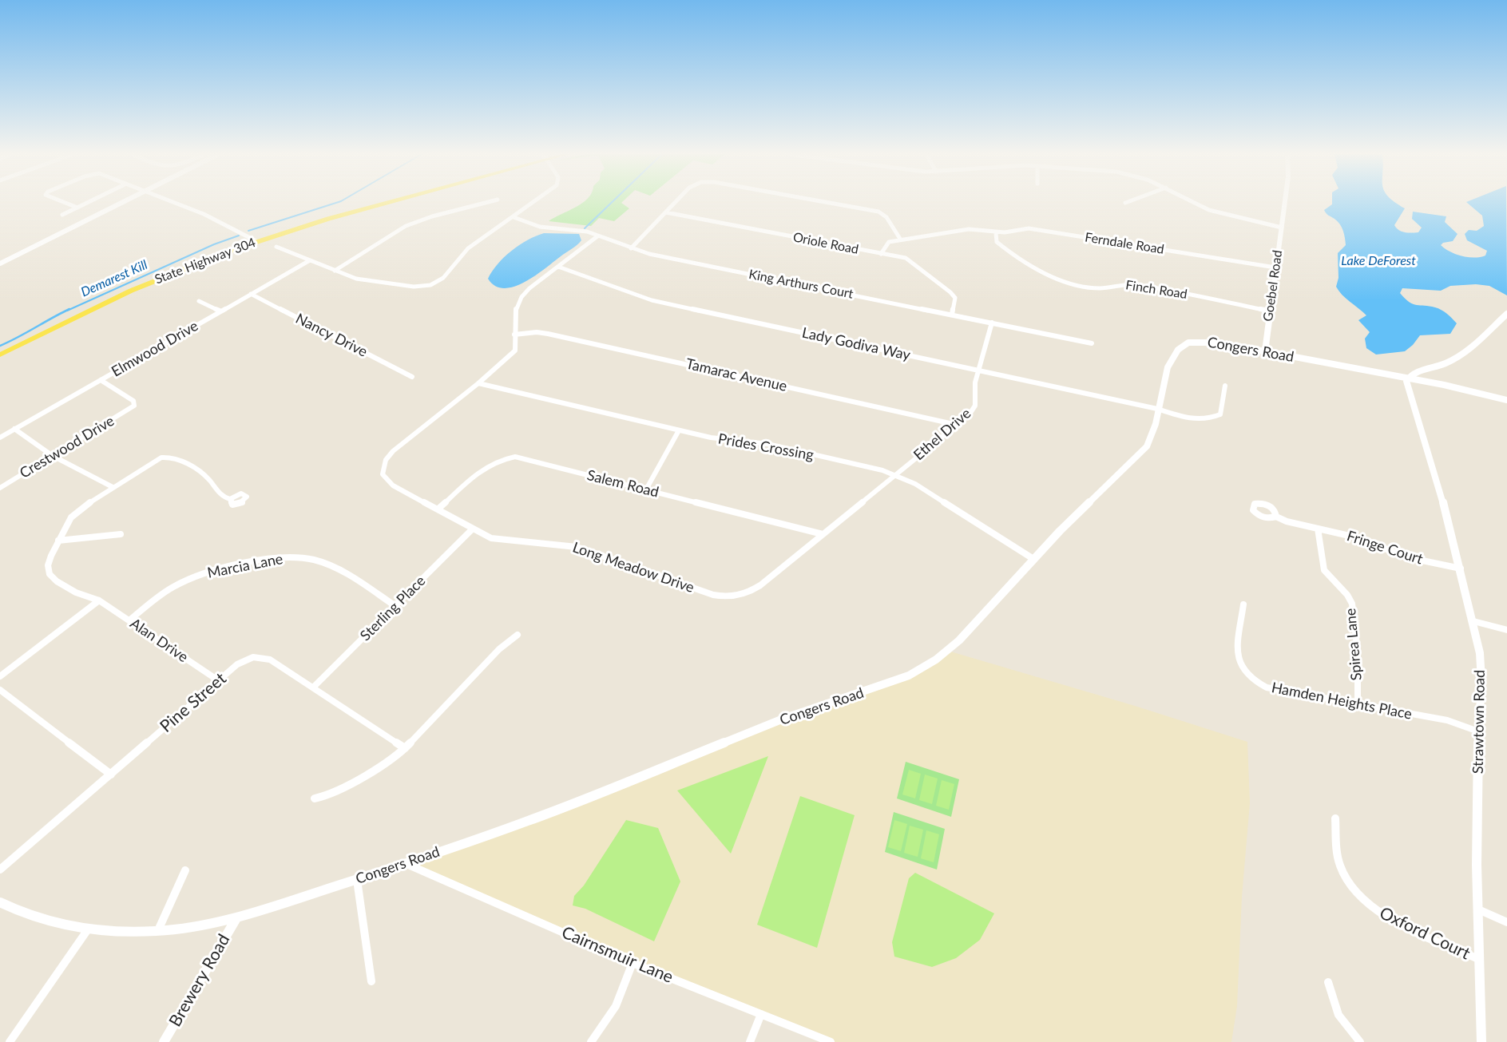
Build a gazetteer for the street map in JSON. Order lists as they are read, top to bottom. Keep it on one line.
{"streets":{"main road":["State Highway 304"],"street":["Oriole Road","Ferndale Road","King Arthurs Court","Goebel Road","Finch Road","Nancy Drive","Lady Godiva Way","Elmwood Drive","Congers Road","Tamarac Avenue","Ethel Drive","Crestwood Drive","Prides Crossing","Salem Road","Fringe Court","Marcia Lane","Long Meadow Drive","Sterling Place","Alan Drive","Spirea Lane","Hamden Heights Place","Pine Street","Strawtown Road","Oxford Court","Cairnsmuir Lane","Brewery Road"]},"crossings":[["Oriole Road","King Arthurs Court"],["Ferndale Road","Goebel Road"],["Ferndale Road","Finch Road"],["King Arthurs Court","Ethel Drive"],["King Arthurs Court","Long Meadow Drive"],["Goebel Road","Finch Road"],["Goebel Road","Congers Road"],["Nancy Drive","Elmwood Drive"],["Lady Godiva Way","Congers Road"],["Lady Godiva Way","Ethel Drive"],["Lady Godiva Way","Long Meadow Drive"],["Elmwood Drive","Crestwood Drive"],["Congers Road","Prides Crossing"],["Congers Road","Strawtown Road"],["Congers Road","Cairnsmuir Lane"],["Congers Road","Brewery Road"],["Tamarac Avenue","Ethel Drive"],["Tamarac Avenue","Long Meadow Drive"],["Ethel Drive","Prides Crossing"],["Ethel Drive","Long Meadow Drive"],["Prides Crossing","Long Meadow Drive"],["Salem Road","Long Meadow Drive"],["Fringe Court","Spirea Lane"],["Fringe Court","Strawtown Road"],["Marcia Lane","Sterling Place"],["Marcia Lane","Alan Drive"],["Long Meadow Drive","Sterling Place"],["Sterling Place","Pine Street"],["Alan Drive","Pine Street"],["Spirea Lane","Hamden Heights Place"],["Hamden Heights Place","Strawtown Road"],["Strawtown Road","Oxford Court"]],"water":["Lake DeForest","Demarest Kill"]}
